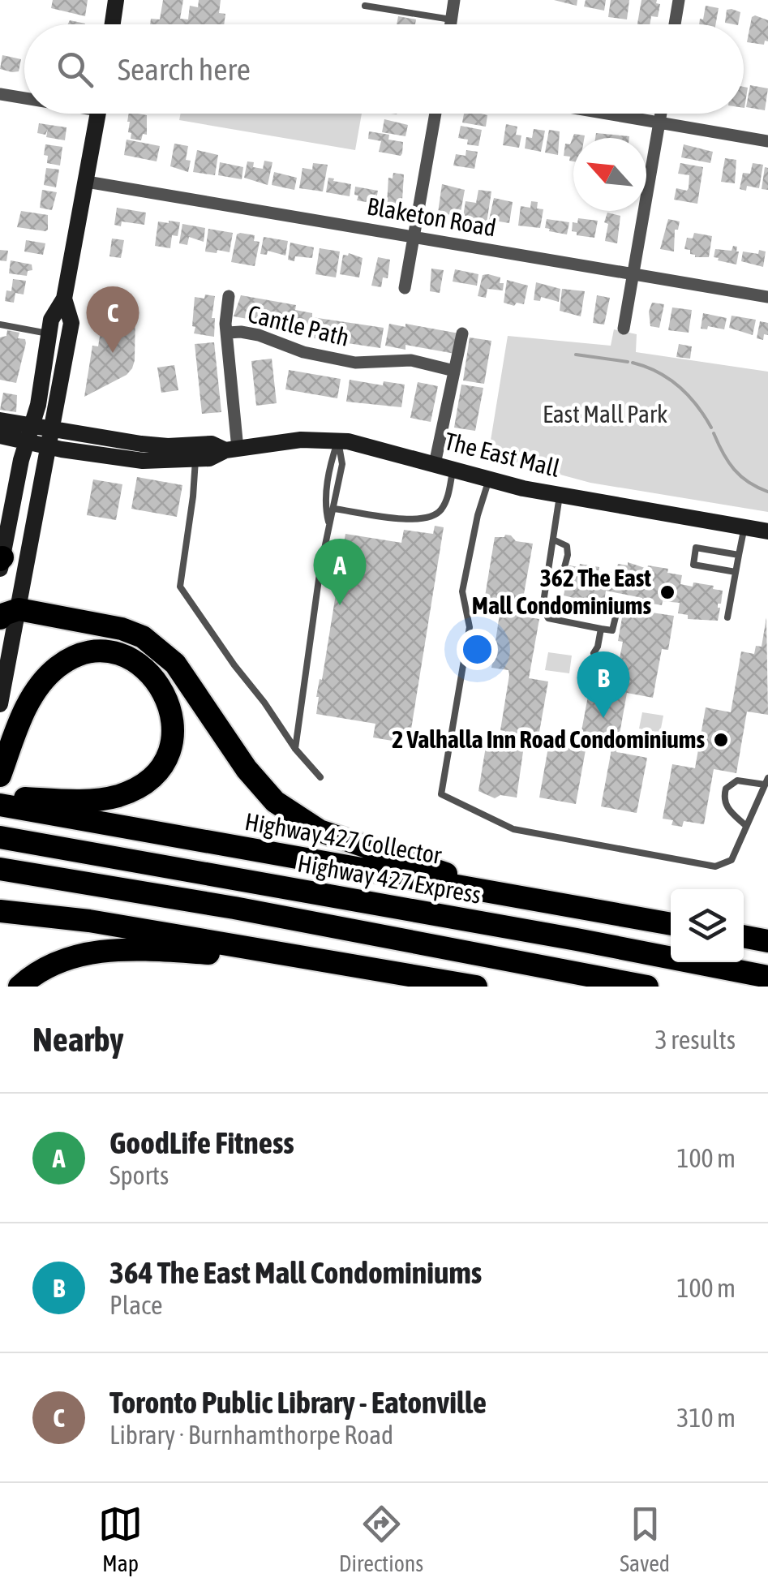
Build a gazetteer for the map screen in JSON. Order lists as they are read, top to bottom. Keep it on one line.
{"streets":{"highway":["Highway 427 Collector","Highway 427 Express"],"main road":["The East Mall"],"street":["Blaketon Road","Cantle Path"]},"crossings":[["Cantle Path","The East Mall"]],"parks":["East Mall Park"],"places":["362 The East Mall Condominiums","2 Valhalla Inn Road Condominiums"],"north":"top left","page":{"search":"Search here","pins":["C","A","B"],"heading":["Nearby","3 results"],"list":[{"mark":"A","name":"GoodLife Fitness","note":"Sports","value":"100 m"},{"mark":"B","name":"364 The East Mall Condominiums","note":"Place","value":"100 m"},{"mark":"C","name":"Toronto Public Library - Eatonville","note":"Library · Burnhamthorpe Road","value":"310 m"}],"nav":["Map","Directions","Saved"]}}
